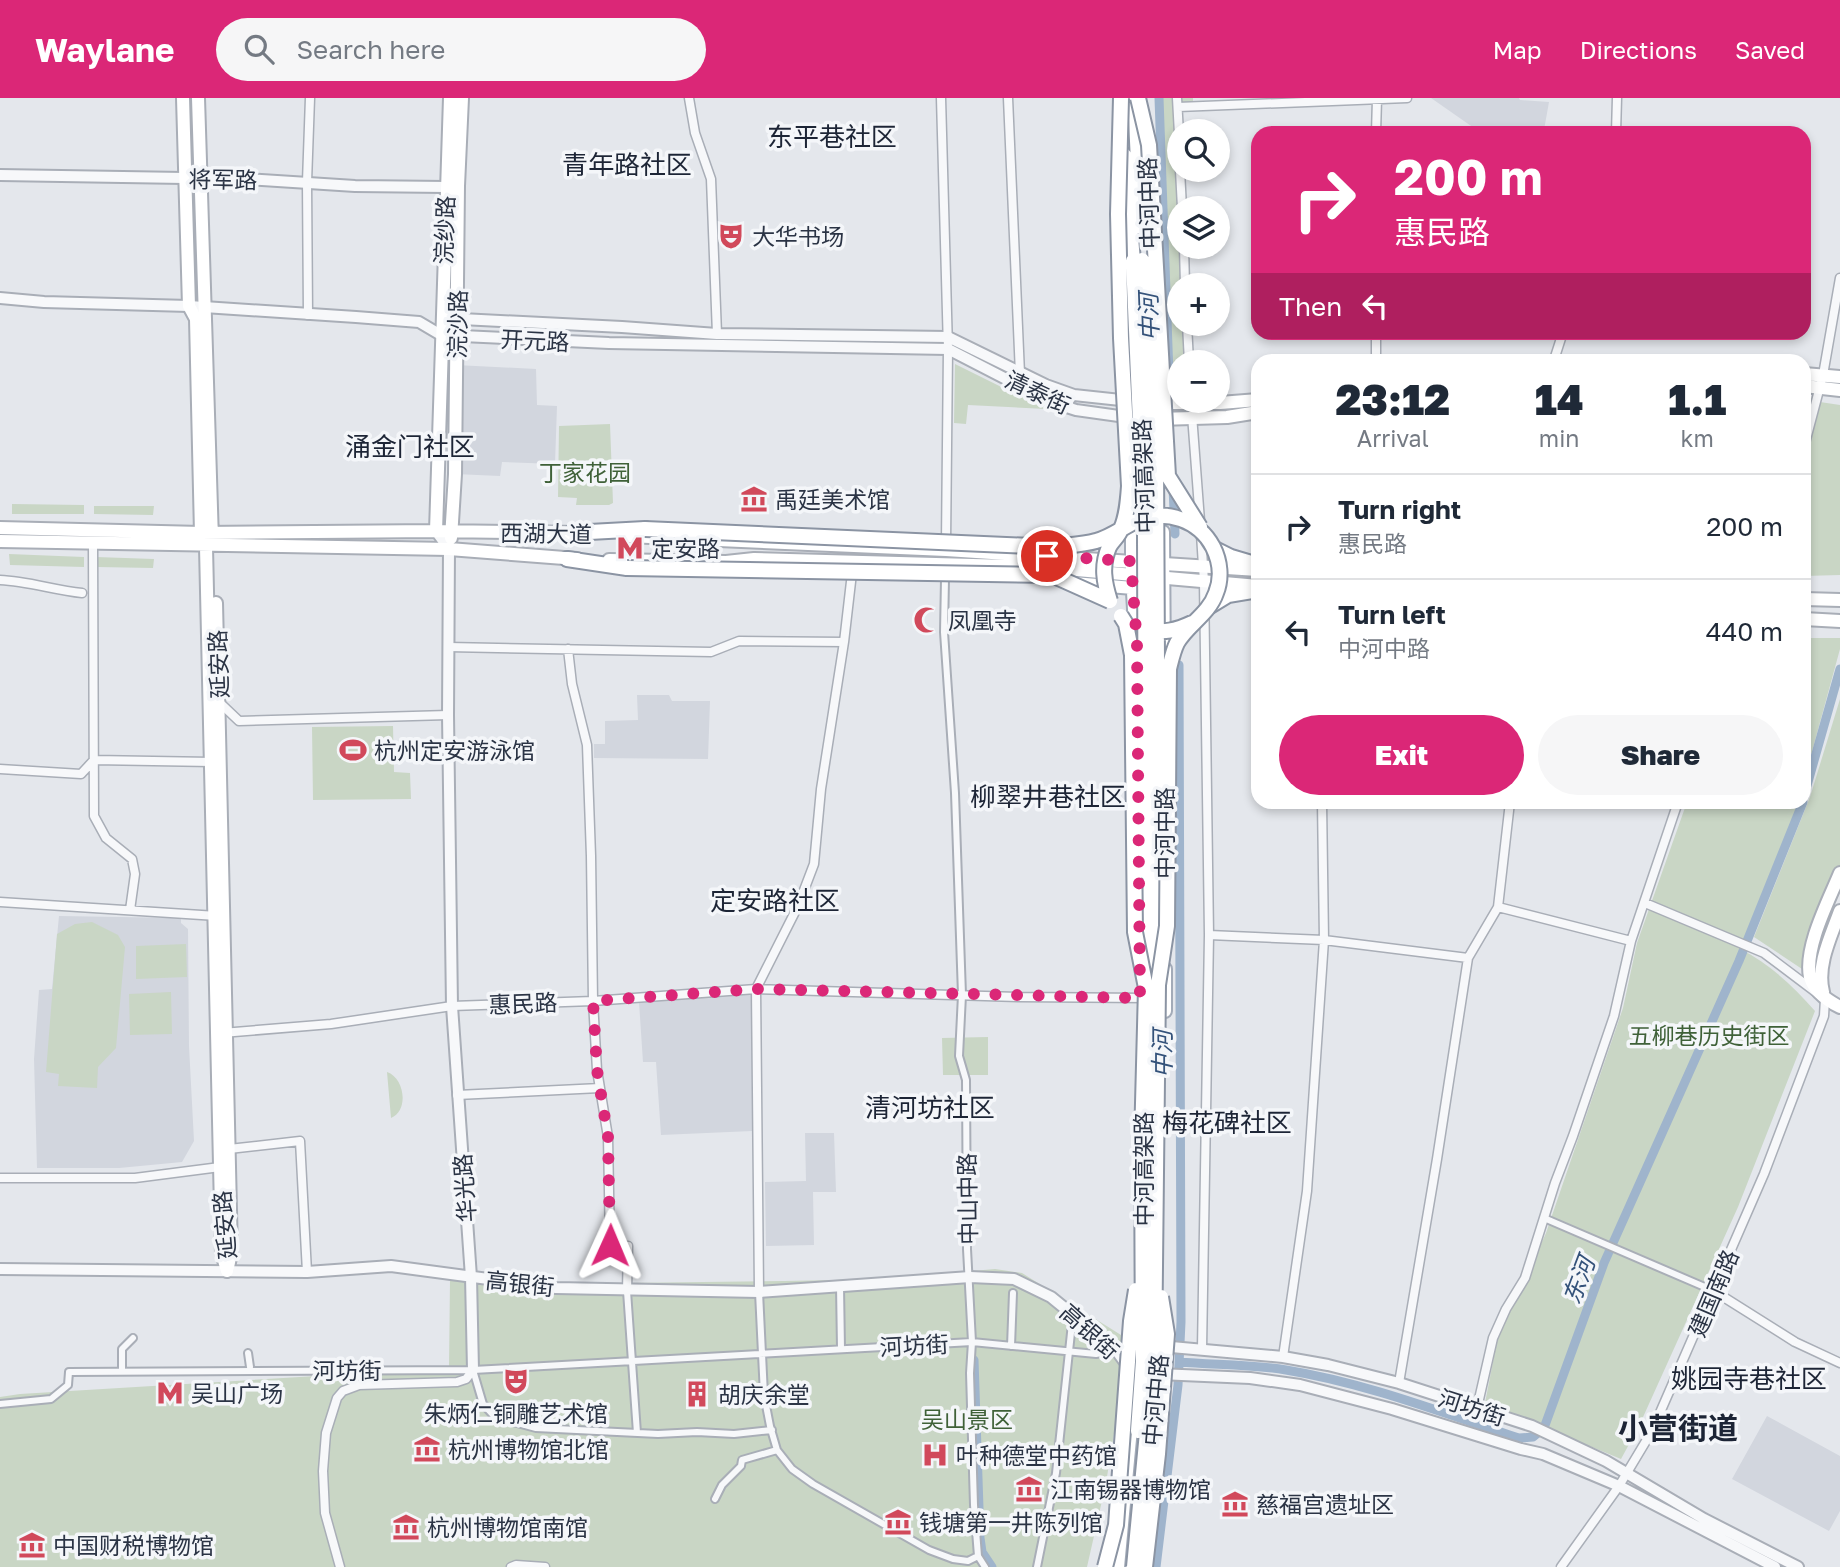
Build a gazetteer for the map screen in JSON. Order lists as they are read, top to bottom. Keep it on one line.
{"streets":{"highway":["中河高架路"],"main road":["中河中路","浣纱路","浣沙路","清泰街","西湖大道","延安路","建国南路"],"street":["将军路","开元路","惠民路","华光路","中山中路","高银街","河坊街"]},"crossings":[["将军路","浣纱路"],["将军路","延安路"],["中河中路","清泰街"],["中河中路","中河高架路"],["中河中路","西湖大道"],["中河中路","惠民路"],["中河中路","高银街"],["中河中路","河坊街"],["浣纱路","开元路"],["浣纱路","西湖大道"],["浣沙路","开元路"],["浣沙路","西湖大道"],["开元路","清泰街"],["开元路","延安路"],["中河高架路","惠民路"],["西湖大道","延安路"],["延安路","惠民路"],["延安路","高银街"],["惠民路","华光路"],["惠民路","中山中路"],["华光路","高银街"],["华光路","河坊街"],["中山中路","高银街"],["中山中路","河坊街"],["高银街","河坊街"],["建国南路","河坊街"]],"districts":["东平巷社区","青年路社区","涌金门社区","柳翠井巷社区","定安路社区","清河坊社区","梅花碑社区","姚园寺巷社区","小营街道"],"water":["中河","东河"],"parks":["丁家花园","五柳巷历史街区","吴山景区"],"places":{"theatre":["大华书场","朱炳仁铜雕艺术馆"],"museum":["禹廷美术馆","杭州博物馆北馆","江南锡器博物馆","慈福宫遗址区","钱塘第一井陈列馆","杭州博物馆南馆","中国财税博物馆"],"metro station":["定安路","吴山广场"],"mosque":["凤凰寺"],"sports":["杭州定安游泳馆"],"building":["胡庆余堂"],"hospital":["叶种德堂中药馆"]},"page":{"header":"Waylane","search":"Search here","nav":["Map","Directions","Saved"],"map_buttons":["+","−"],"turn":["200 m","惠民路"],"then":"Then","eta":["23:12","Arrival","14","min","1.1","km"],"list":[{"name":"Turn right","note":"惠民路","value":"200 m"},{"name":"Turn left","note":"中河中路","value":"440 m"}],"buttons":["Exit","Share"]}}
